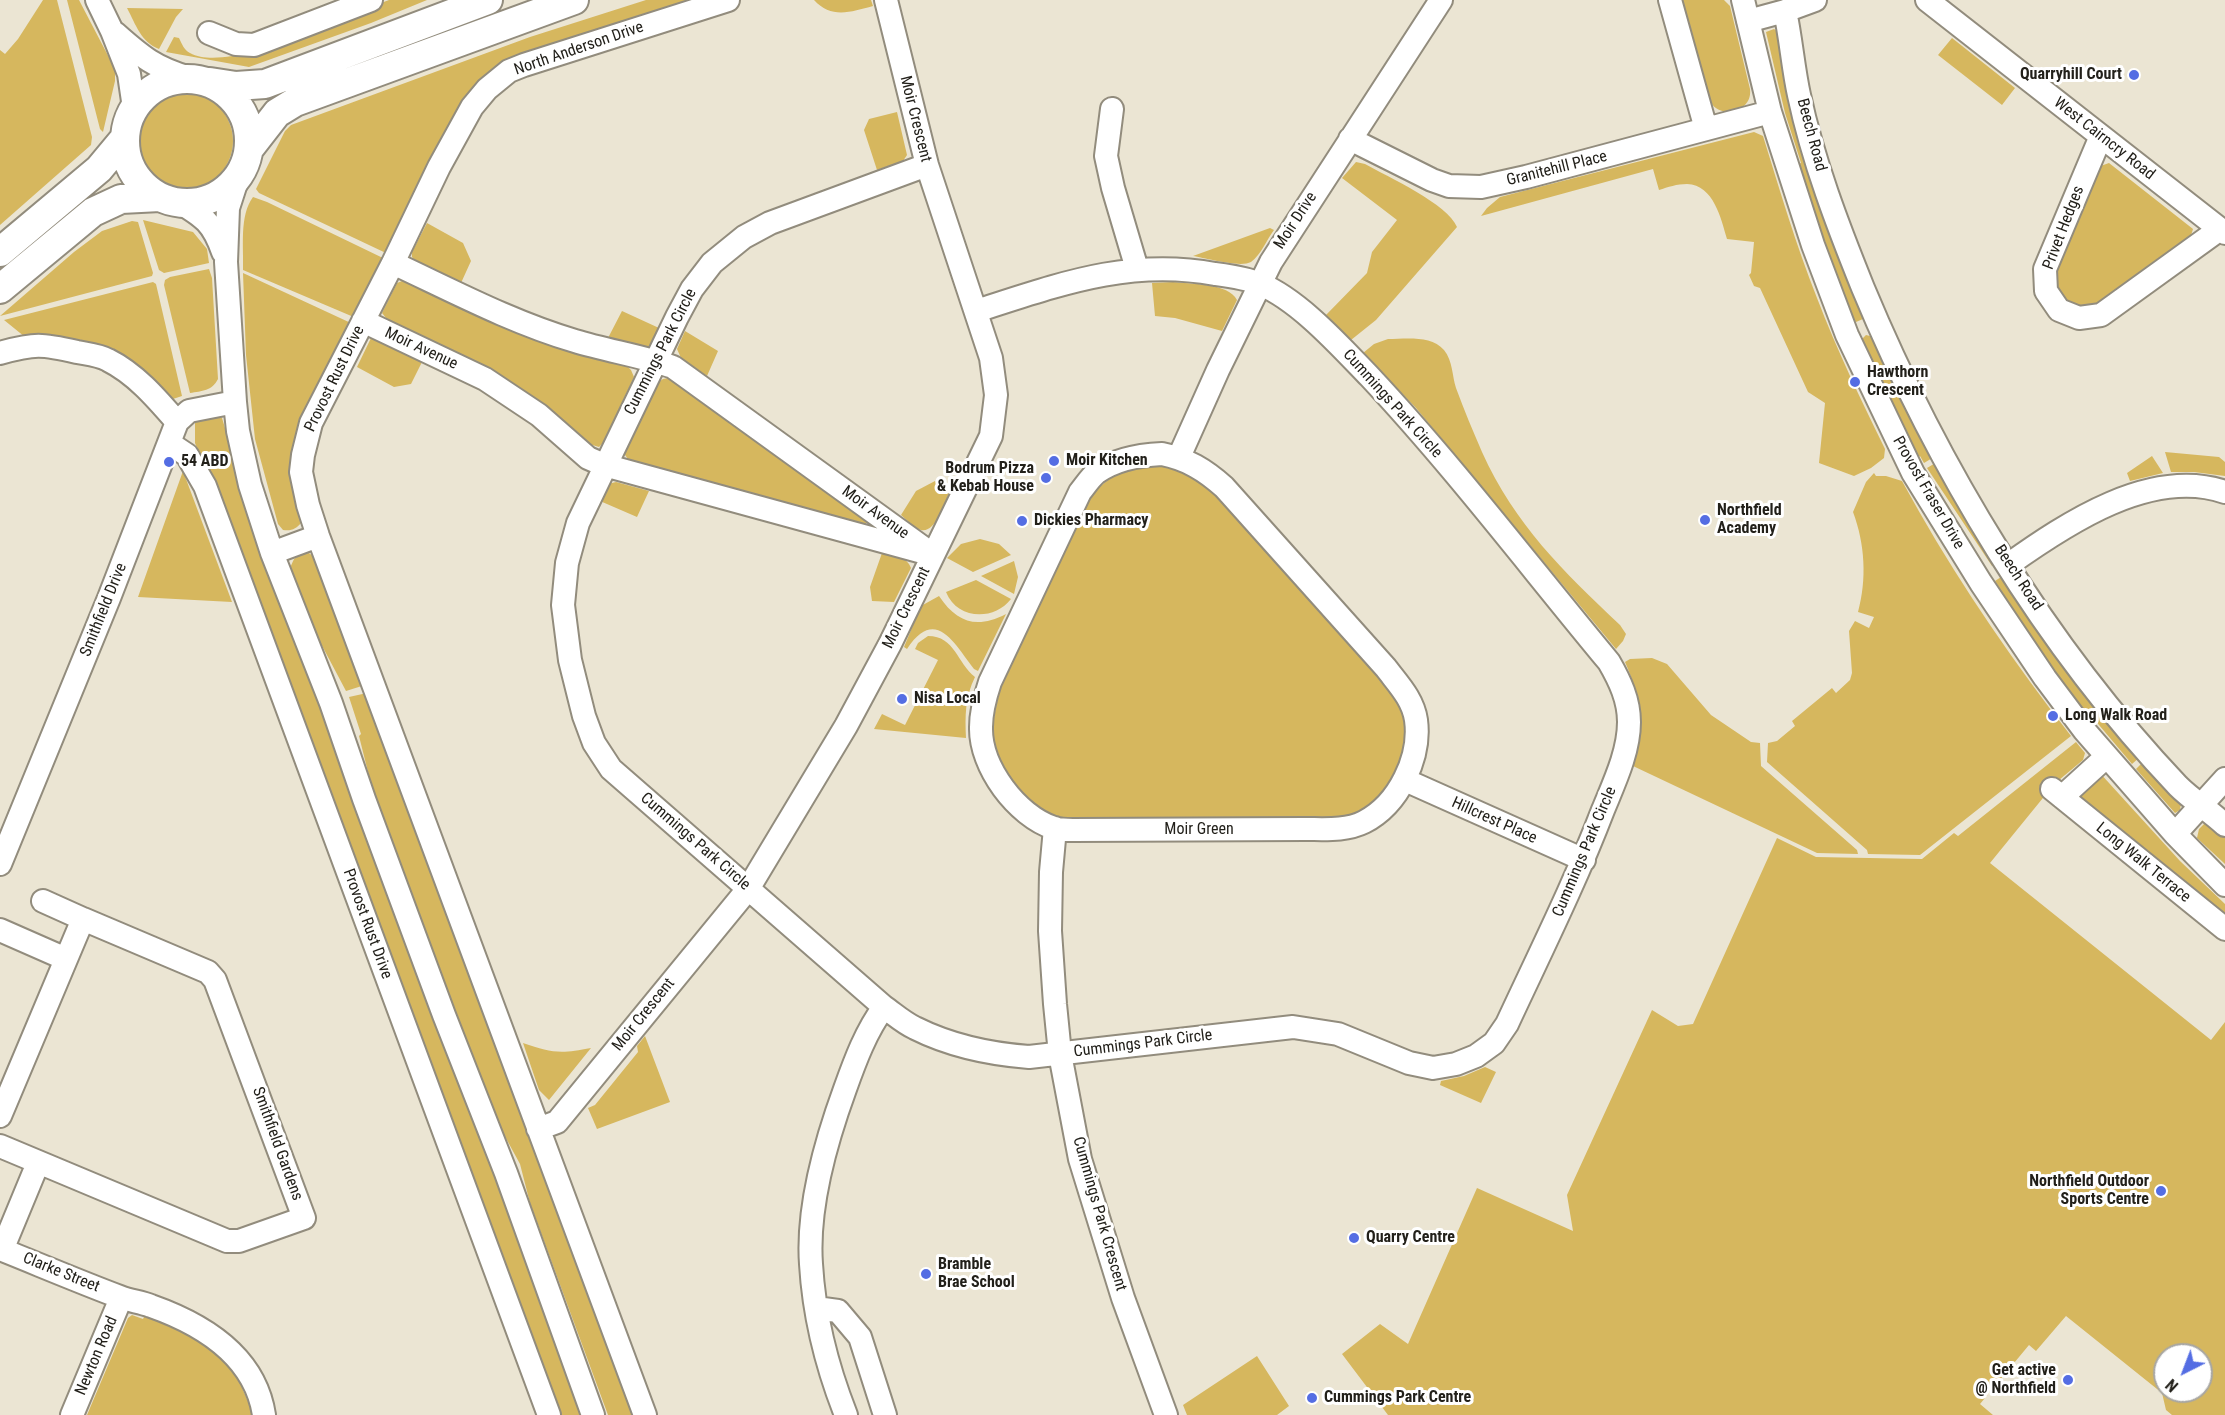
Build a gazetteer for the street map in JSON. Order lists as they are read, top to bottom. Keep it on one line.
{"streets":{"street":["North Anderson Drive","Moir Crescent","Beech Road","West Cairncry Road","Granitehill Place","Moir Drive","Privet Hedges","Moir Avenue","Cummings Park Circle","Provost Rust Drive","Provost Fraser Drive","Smithfield Drive","Hillcrest Place","Moir Green","Long Walk Terrace","Smithfield Gardens","Cummings Park Crescent","Clarke Street","Newton Road"]},"crossings":[["North Anderson Drive","Moir Avenue"],["North Anderson Drive","Provost Rust Drive"],["Moir Crescent","Moir Avenue"],["Moir Crescent","Cummings Park Circle"],["Moir Crescent","Provost Rust Drive"],["West Cairncry Road","Privet Hedges"],["Granitehill Place","Moir Drive"],["Granitehill Place","Provost Fraser Drive"],["Moir Drive","Cummings Park Circle"],["Moir Drive","Moir Green"],["Moir Avenue","Cummings Park Circle"],["Moir Avenue","Provost Rust Drive"],["Cummings Park Circle","Hillcrest Place"],["Cummings Park Circle","Cummings Park Crescent"],["Provost Rust Drive","Smithfield Drive"],["Provost Fraser Drive","Long Walk Terrace"],["Hillcrest Place","Moir Green"],["Moir Green","Cummings Park Crescent"],["Clarke Street","Newton Road"]],"places":["Quarryhill Court","Hawthorn Crescent","Moir Kitchen","54 ABD","Bodrum Pizza & Kebab House","Northfield Academy","Dickies Pharmacy","Nisa Local","Long Walk Road","Northfield Outdoor Sports Centre","Quarry Centre","Bramble Brae School","Get active @ Northfield","Cummings Park Centre"],"north":"bottom left"}
